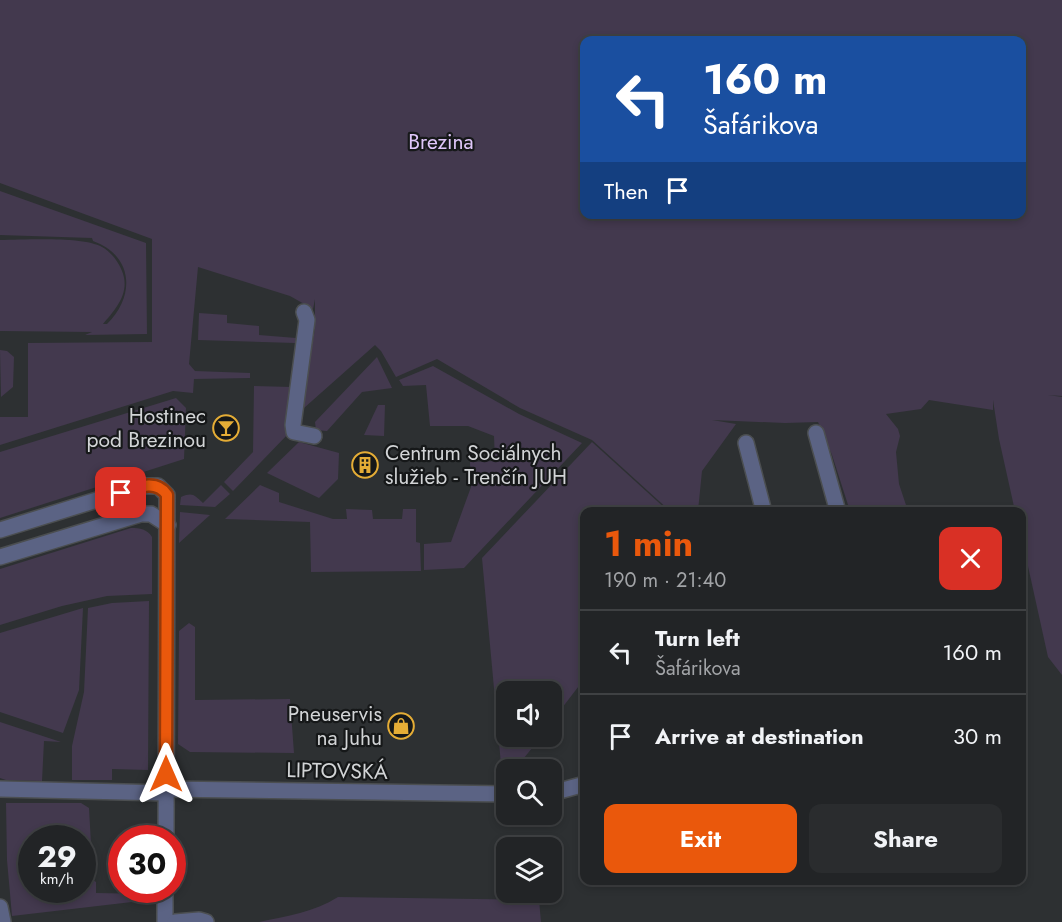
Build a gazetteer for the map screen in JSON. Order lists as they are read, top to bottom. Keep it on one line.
{"streets":{"street":["LIPTOVSKÁ"]},"parks":["Brezina"],"places":{"bar":["Hostinec pod Brezinou"],"building":["Centrum Sociálnych služieb - Trenčín JUH"],"shop":["Pneuservis na Juhu"]},"page":{"turn":["160 m","Šafárikova"],"then":"Then","heading":["1 min","190 m · 21:40"],"list":[{"name":"Turn left","note":"Šafárikova","value":"160 m"},{"name":"Arrive at destination","value":"30 m"}],"buttons":["Exit","Share"],"speed":"29 km/h","limit":"30"}}
